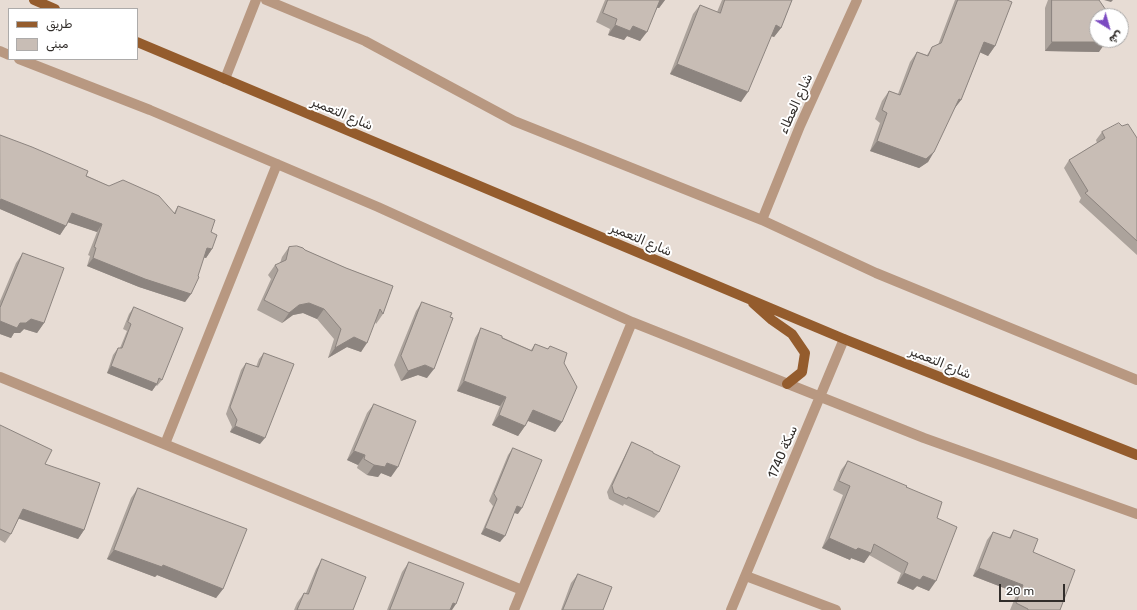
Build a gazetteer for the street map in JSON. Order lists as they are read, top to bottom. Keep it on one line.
{"streets":{"main road":["شارع التعمير"],"street":["شارع العطاء","سكة 1740"]},"crossings":[["شارع التعمير","سكة 1740"]],"legend":["طريق","مبنى"],"scale_bar":"20 m","north":"bottom right"}
